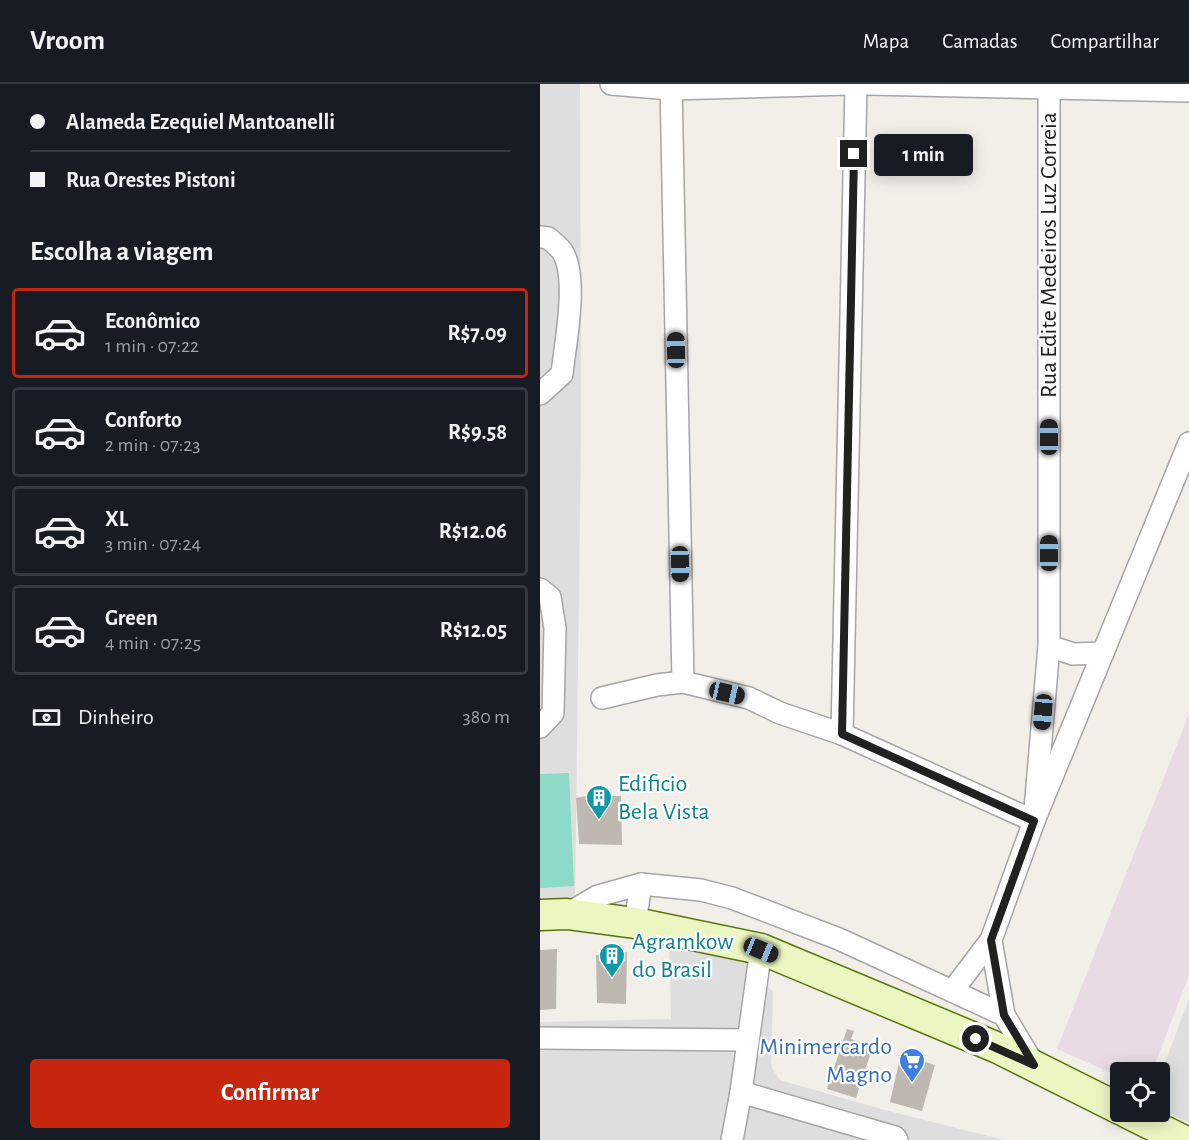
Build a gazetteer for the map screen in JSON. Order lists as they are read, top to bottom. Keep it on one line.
{"streets":{"street":["Rua Edite Medeiros Luz Correia"]},"places":{"building":["Edificio Bela Vista","Agramkow do Brasil"],"supermarket":["Minimercardo Magno"]},"page":{"header":"Vroom","nav":["Mapa","Camadas","Compartilhar"],"banner":["Alameda Ezequiel Mantoanelli","Rua Orestes Pistoni"],"bubble":"1 min","heading":"Escolha a viagem","list":[{"name":"Econômico","note":"1 min · 07:22","value":"R$7.09"},{"name":"Conforto","note":"2 min · 07:23","value":"R$9.58"},{"name":"XL","note":"3 min · 07:24","value":"R$12.06"},{"name":"Green","note":"4 min · 07:25","value":"R$12.05"}],"pay":["Dinheiro","380 m"],"buttons":"Confirmar"}}
